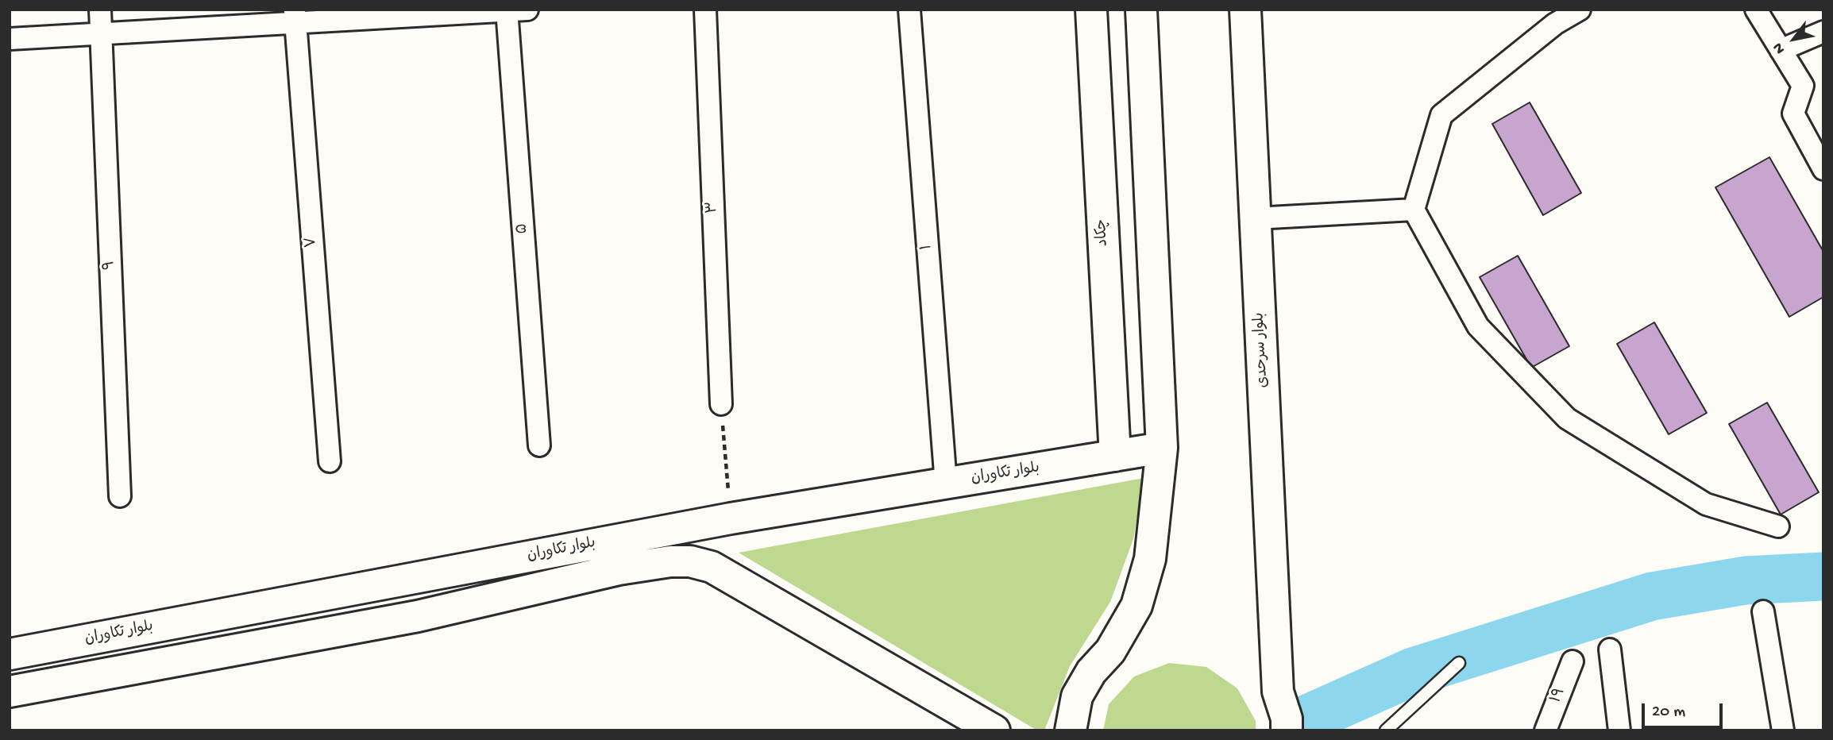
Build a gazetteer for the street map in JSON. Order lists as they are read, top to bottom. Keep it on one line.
{"streets":{"main road":["چکاد","بلوار سرحدی","بلوار تکاوران"],"street":["۳","۵","۷","۱","۹","۱۹"]},"crossings":[["چکاد","بلوار تکاوران"],["۱","بلوار تکاوران"]],"scale_bar":"20 m","north":"bottom left"}
